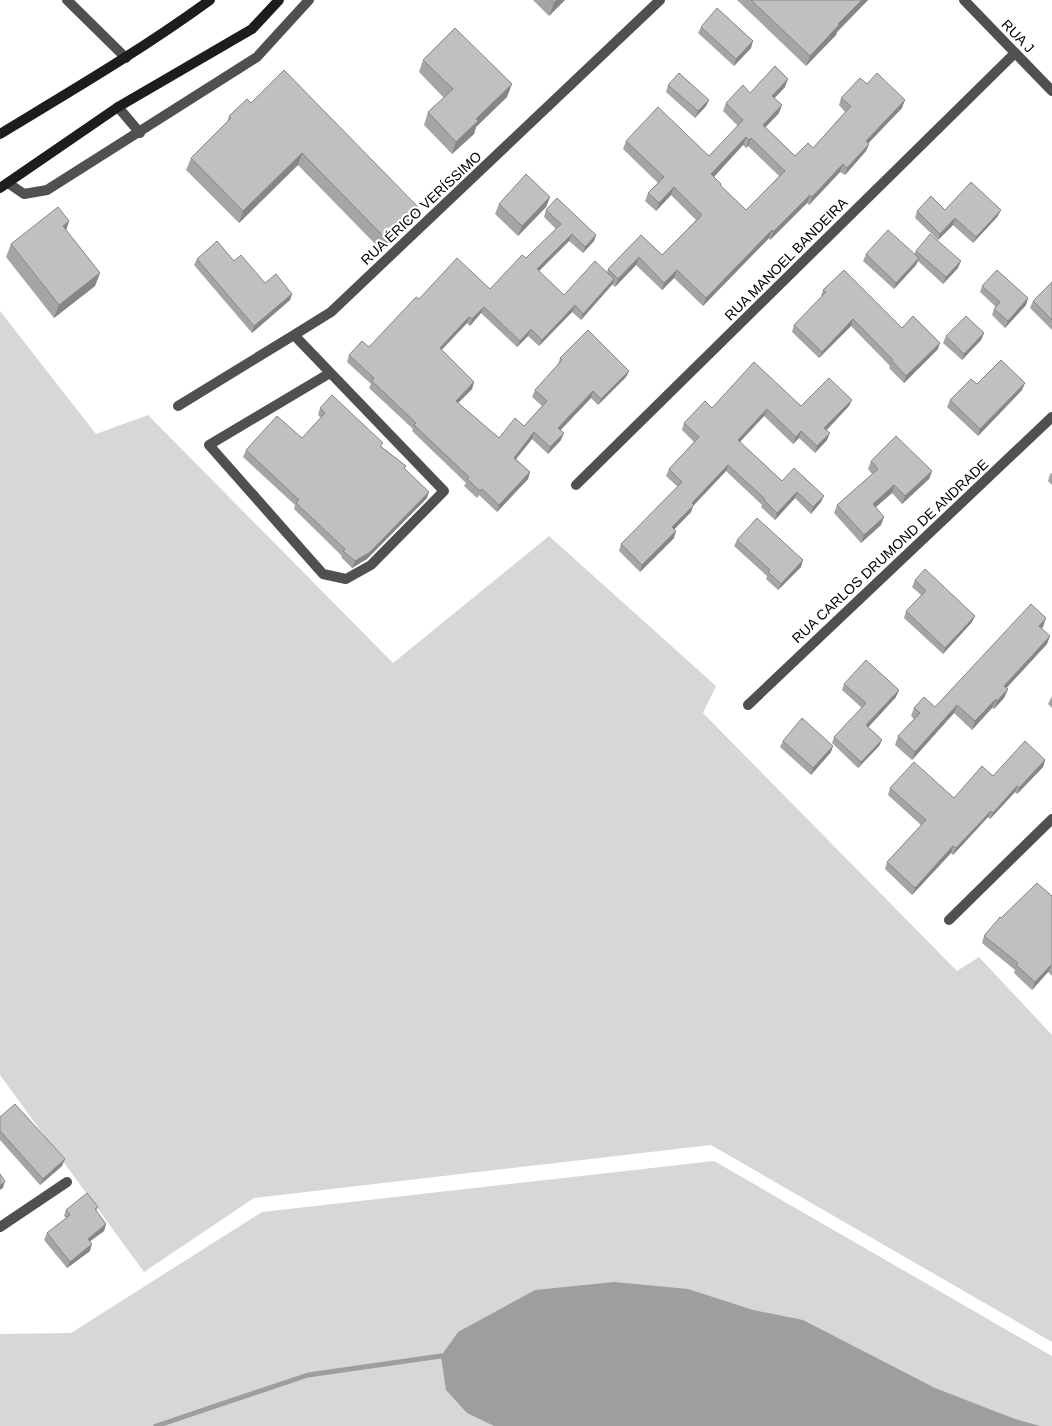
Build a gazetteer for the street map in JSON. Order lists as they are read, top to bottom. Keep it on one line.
{"streets":{"street":["RUA J","RUA ÉRICO VERÍSSIMO","RUA MANOEL BANDEIRA","RUA CARLOS DRUMOND DE ANDRADE"]},"crossings":[["RUA J","RUA MANOEL BANDEIRA"]]}
